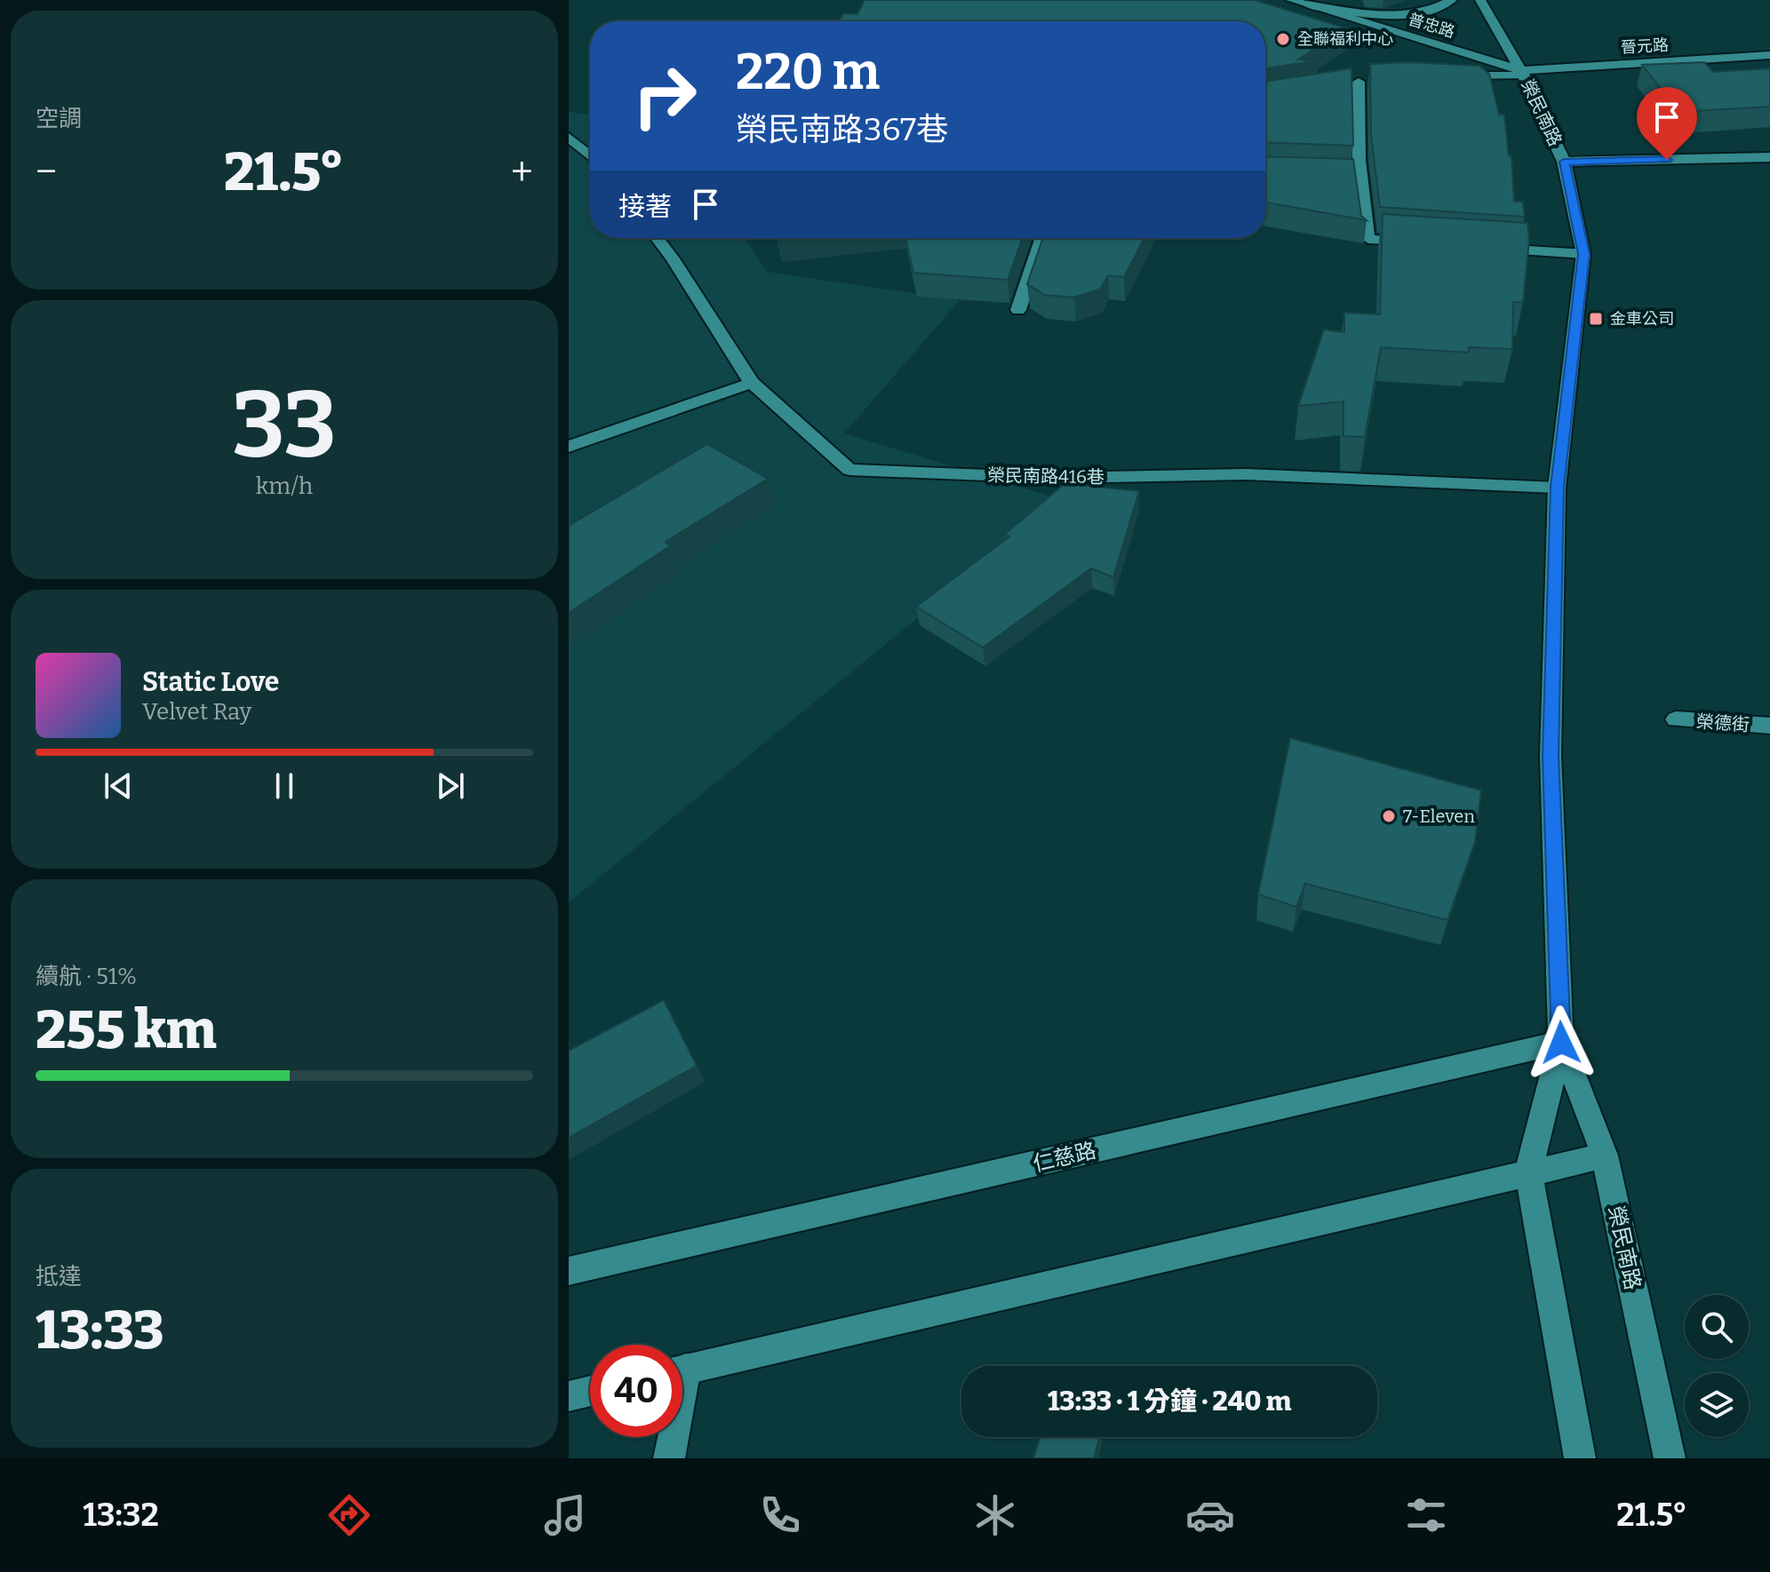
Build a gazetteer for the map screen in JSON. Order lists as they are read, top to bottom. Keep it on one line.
{"streets":{"street":["普忠路","晉元路","榮民南路","榮民南路416巷","榮德街","仁慈路"]},"crossings":[["普忠路","晉元路"],["普忠路","榮民南路"],["晉元路","榮民南路"],["榮民南路","榮民南路416巷"],["榮民南路","仁慈路"]],"places":{"other":["全聯福利中心","7-Eleven"],"transit":["金車公司"]},"page":{"tile":["空調",["33","km/h"],["續航 · 51%","255 km"],["抵達","13:33"]],"turn":["220 m","榮民南路367巷"],"heat":["−","21.5°","+"],"then":"接著","song":["Static Love","Velvet Ray"],"limit":"40","trip":"13:33 · 1 分鐘 · 240 m","tabs":["13:32","21.5°"]}}
